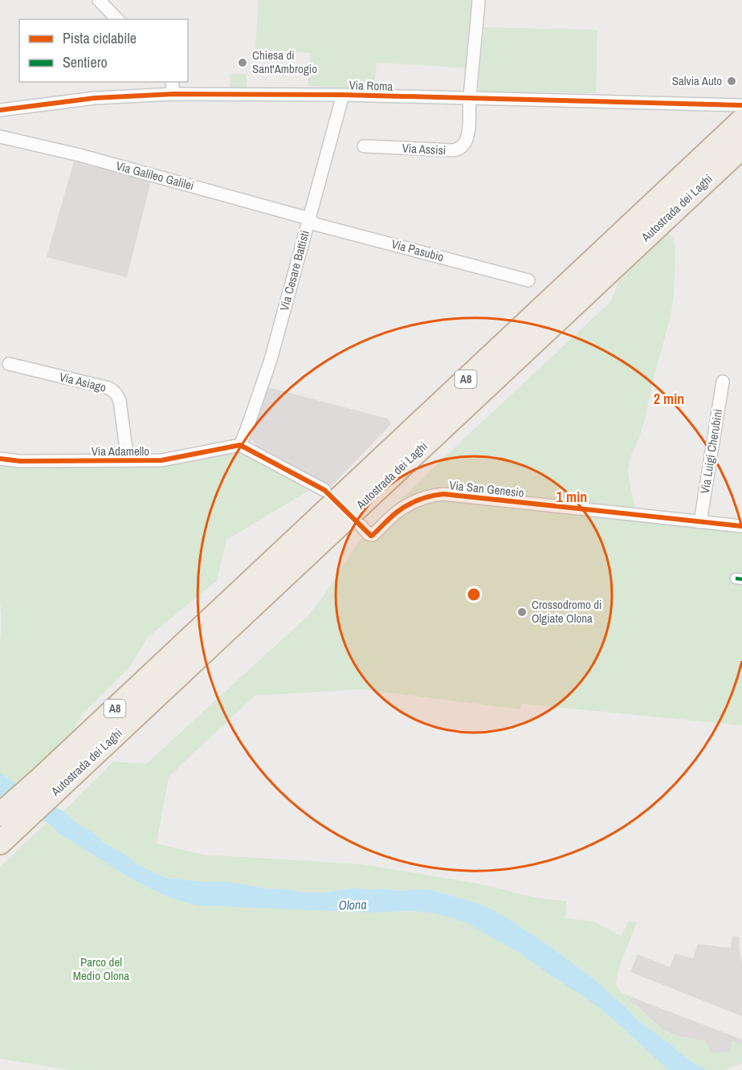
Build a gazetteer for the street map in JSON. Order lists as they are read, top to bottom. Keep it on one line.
{"streets":{"highway":["Autostrada dei Laghi","A8"],"street":["Via Roma","Via Assisi","Via Galileo Galilei","Via Pasubio","Via Cesare Battisti","Via Asiago","Via Adamello","Via Luigi Cherubini","Via San Genesio"]},"crossings":[["Via Roma","Via Assisi"],["Via Roma","Via Cesare Battisti"],["Via Galileo Galilei","Via Pasubio"],["Via Galileo Galilei","Via Cesare Battisti"],["Via Pasubio","Via Cesare Battisti"],["Via Cesare Battisti","Via Adamello"],["Via Asiago","Via Adamello"],["Via Luigi Cherubini","Via San Genesio"]],"water":["Olona"],"parks":["Parco del Medio Olona"],"places":["Chiesa di Sant'Ambrogio","Salvia Auto","Crossodromo di Olgiate Olona"],"legend":["Pista ciclabile","Sentiero"],"rings":["2 min","1 min"]}
